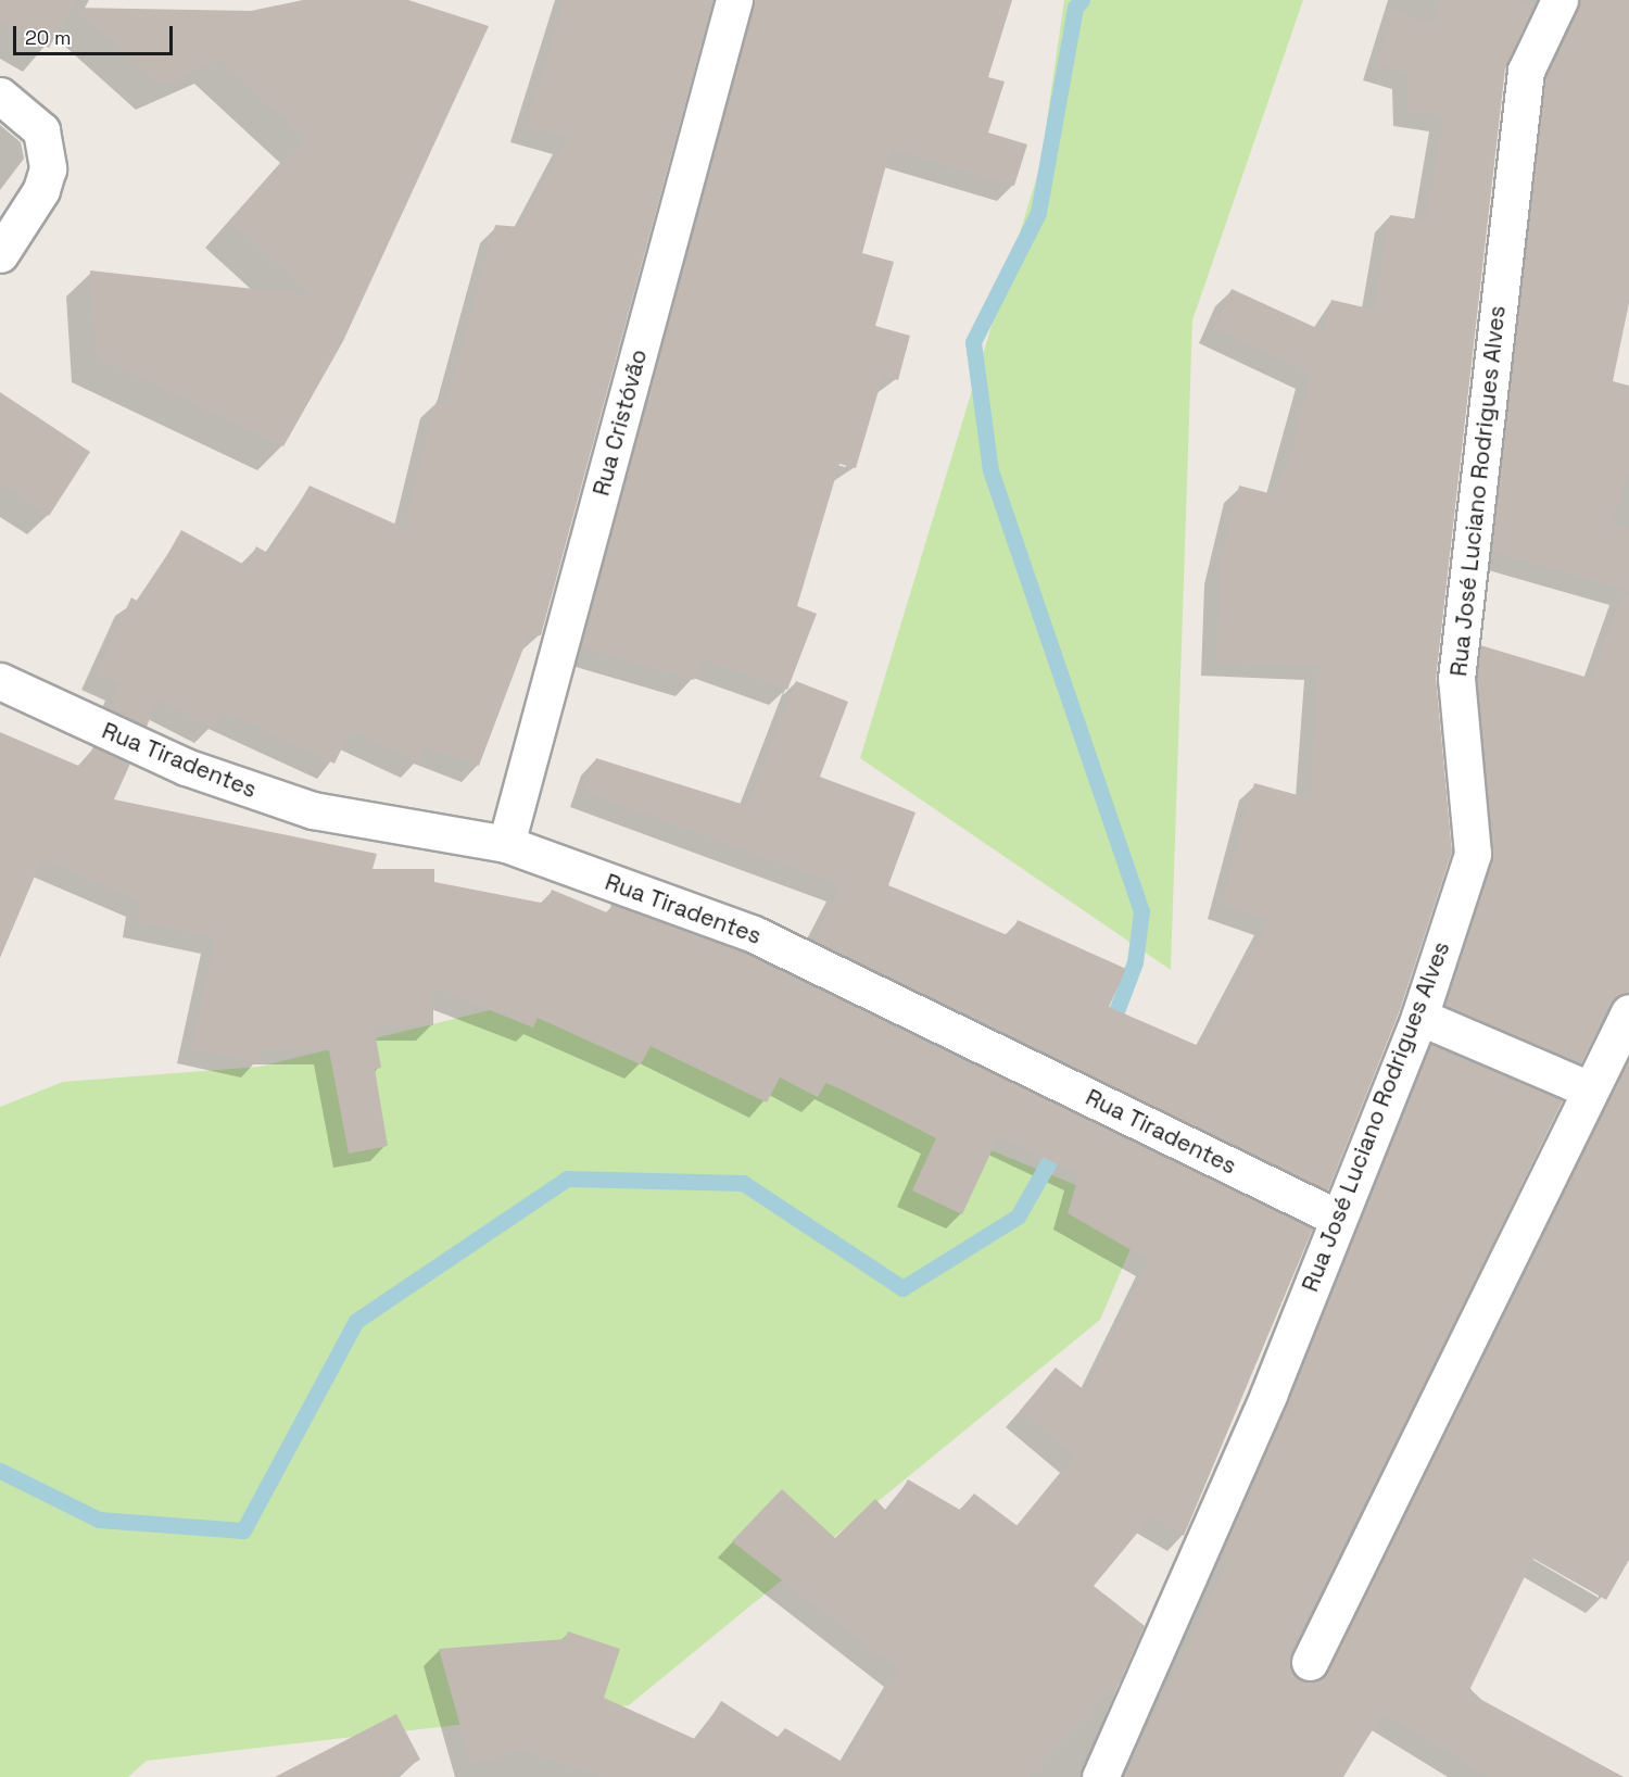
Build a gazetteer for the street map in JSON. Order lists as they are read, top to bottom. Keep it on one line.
{"streets":{"street":["Rua Cristóvão","Rua José Luciano Rodrigues Alves","Rua Tiradentes"]},"crossings":[["Rua Cristóvão","Rua Tiradentes"],["Rua José Luciano Rodrigues Alves","Rua Tiradentes"]],"scale_bar":"20 m"}
